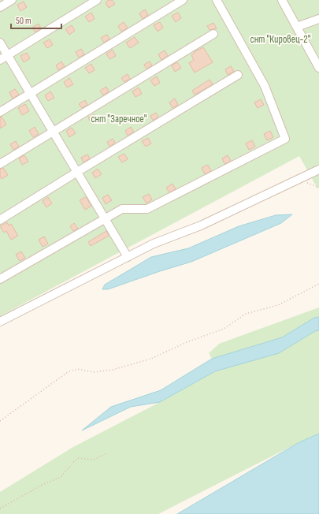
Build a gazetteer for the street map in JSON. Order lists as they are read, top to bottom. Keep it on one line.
{"parks":["снт \"Кировец-2\"","снт \"Заречное\""],"scale_bar":"50 m"}
